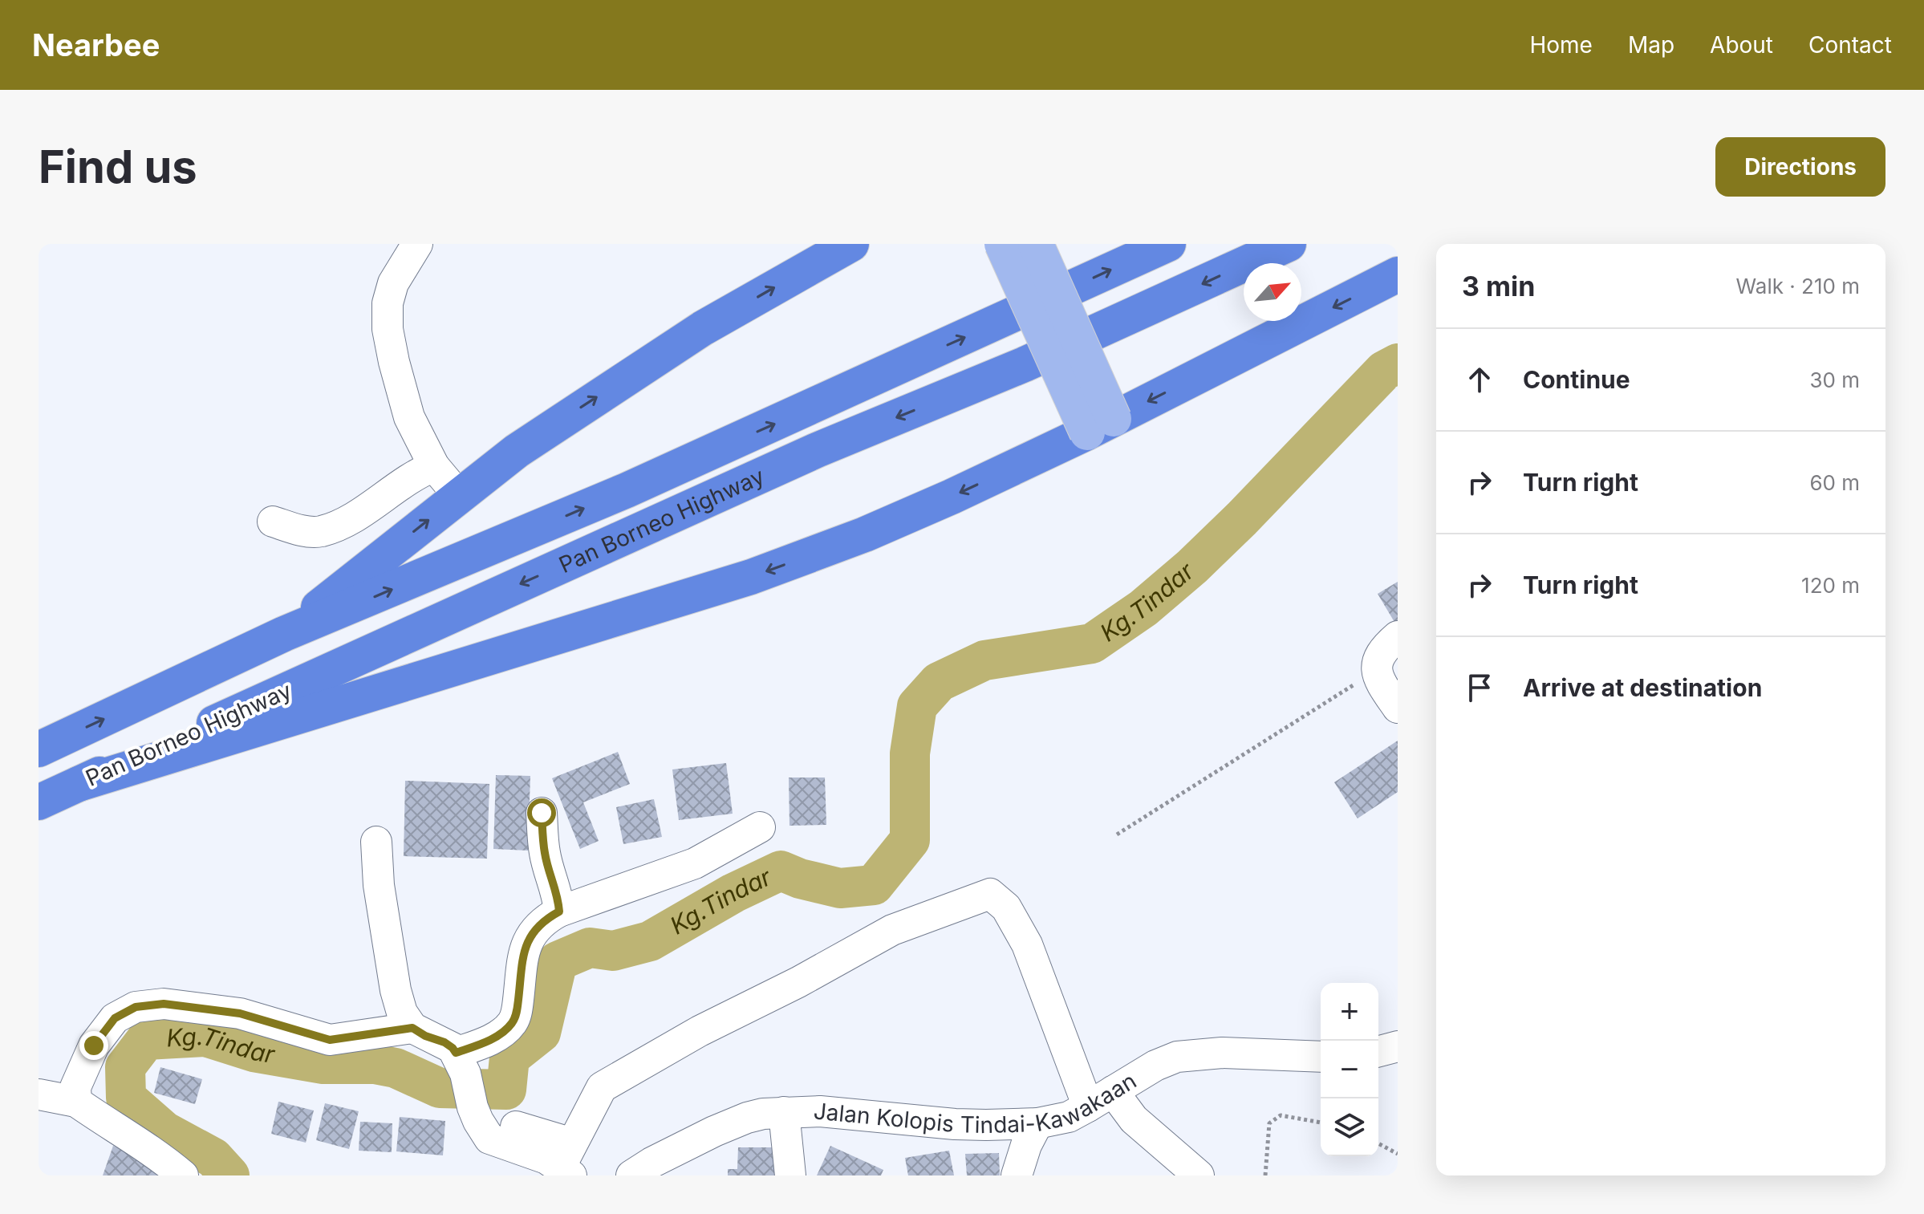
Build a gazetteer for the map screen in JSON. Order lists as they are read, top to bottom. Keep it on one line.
{"streets":{"highway":["Pan Borneo Highway"],"street":["Jalan Kolopis Tindai-Kawakaan"]},"water":["Kg.Tindar"],"north":"top right","page":{"header":"Nearbee","nav":["Home","Map","About","Contact"],"buttons":"Directions","title":"Find us","heading":["3 min","Walk · 210 m"],"list":[["Continue","30 m"],["Turn right","60 m"],["Turn right","120 m"],"Arrive at destination"],"map_buttons":["+","−"]}}
